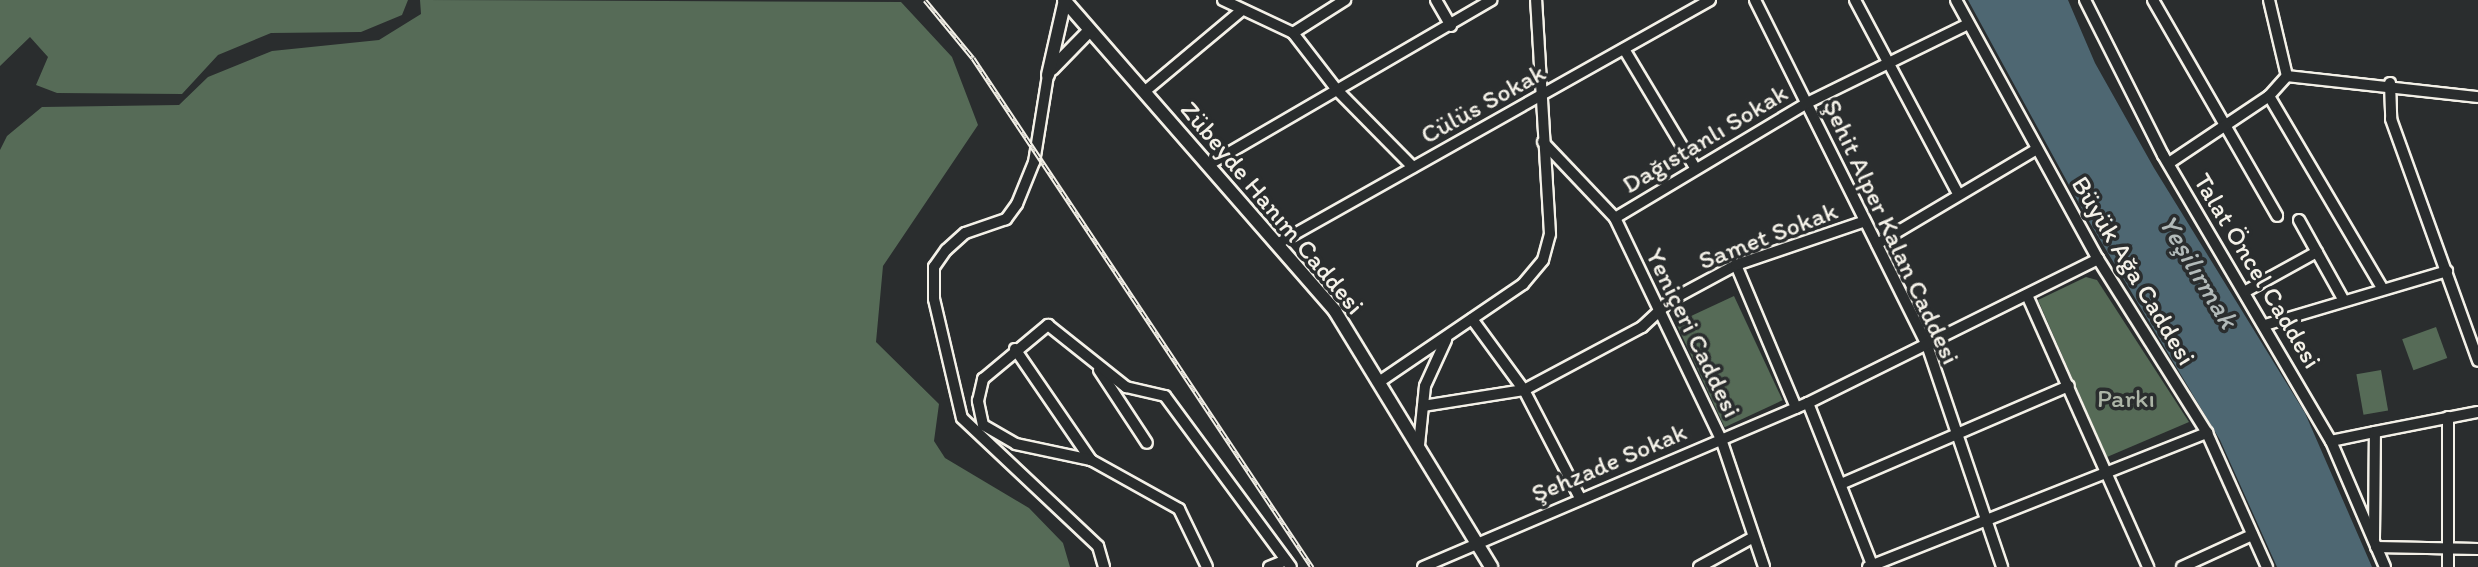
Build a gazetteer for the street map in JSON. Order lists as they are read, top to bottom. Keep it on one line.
{"streets":{"main road":["Zübeyde Hanım Caddesi"],"street":["Cülüs Sokak","Dağıstanlı Sokak","Şehit Alper Kalan Caddesi","Samet Sokak","Büyük Ağa Caddesi","Talat Öncel Caddesi","Yeniçeri Caddesi","Şehzade Sokak"]},"crossings":[["Cülüs Sokak","Zübeyde Hanım Caddesi"],["Dağıstanlı Sokak","Şehit Alper Kalan Caddesi"],["Dağıstanlı Sokak","Büyük Ağa Caddesi"],["Dağıstanlı Sokak","Yeniçeri Caddesi"],["Zübeyde Hanım Caddesi","Şehzade Sokak"],["Şehit Alper Kalan Caddesi","Samet Sokak"],["Şehit Alper Kalan Caddesi","Şehzade Sokak"],["Samet Sokak","Yeniçeri Caddesi"],["Büyük Ağa Caddesi","Şehzade Sokak"],["Yeniçeri Caddesi","Şehzade Sokak"]],"water":["Yeşilırmak"],"parks":["Parkı"]}
